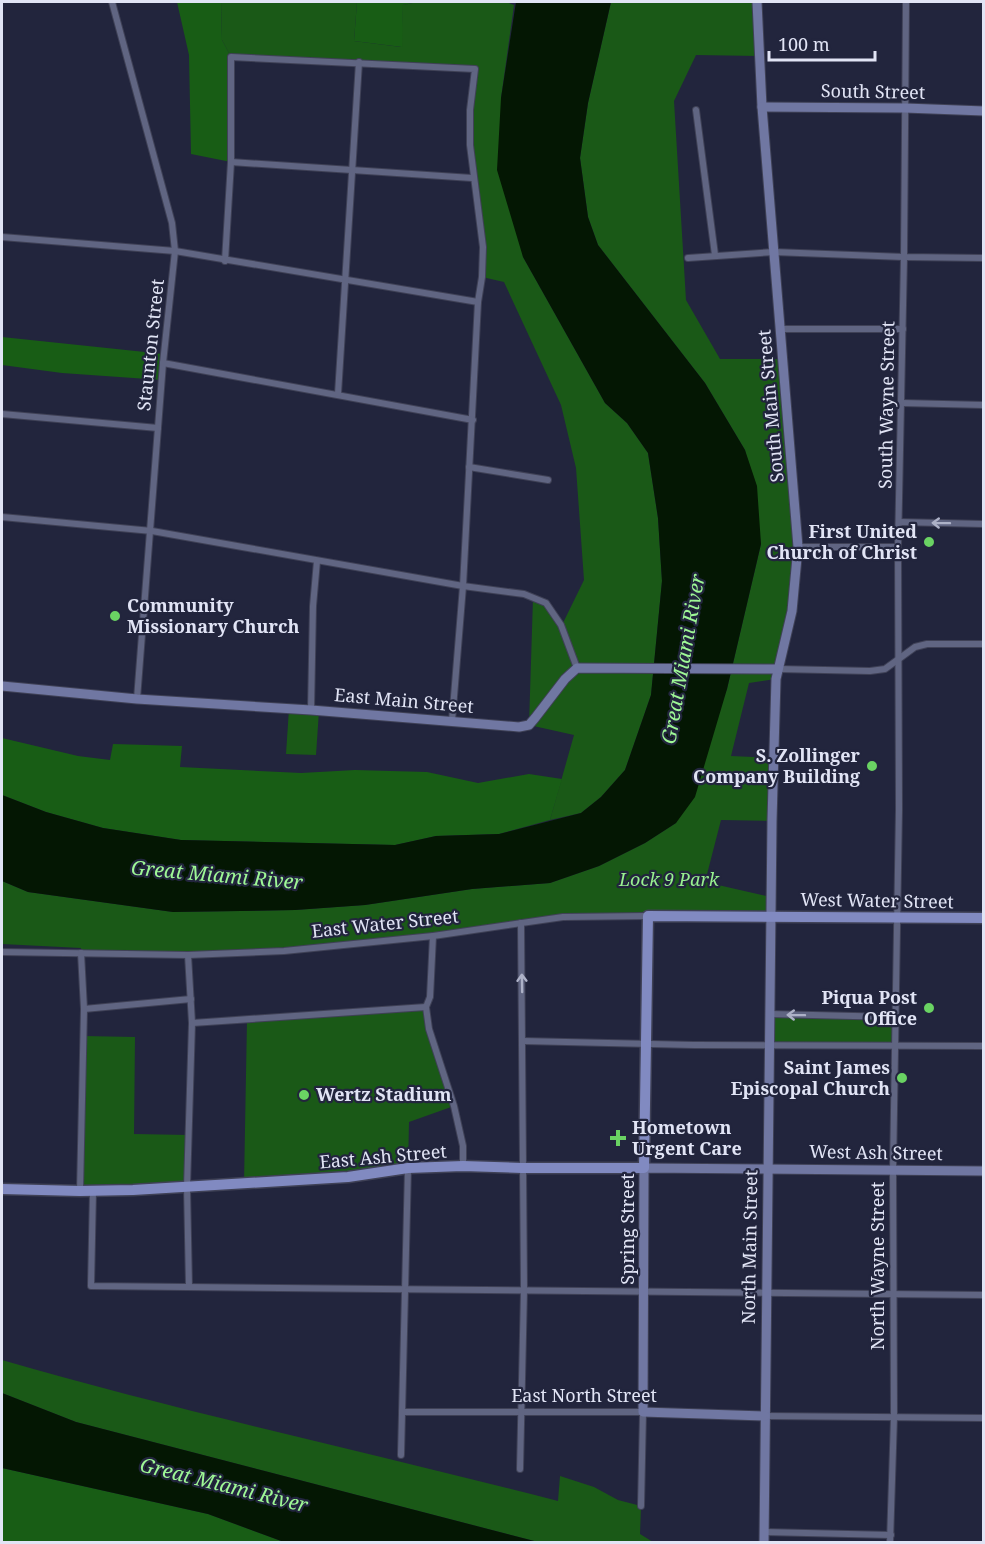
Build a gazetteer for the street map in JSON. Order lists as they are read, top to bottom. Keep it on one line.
{"streets":{"main road":["West Water Street","East Water Street","East Ash Street","Spring Street"],"street":["South Street","Staunton Street","South Wayne Street","South Main Street","East Main Street","West Ash Street","North Main Street","North Wayne Street","East North Street"]},"crossings":[["South Street","South Wayne Street"],["South Street","South Main Street"],["Staunton Street","East Main Street"],["South Wayne Street","North Wayne Street"],["South Main Street","North Main Street"],["West Water Street","East Water Street"],["West Water Street","North Main Street"],["West Water Street","North Wayne Street"],["East Water Street","Spring Street"],["East Water Street","North Main Street"],["West Ash Street","East Ash Street"],["West Ash Street","North Main Street"],["West Ash Street","North Wayne Street"],["East Ash Street","Spring Street"],["East Ash Street","North Main Street"],["Spring Street","East North Street"],["North Main Street","East North Street"]],"water":["Great Miami River"],"parks":["Lock 9 Park"],"places":{"other":["First United Church of Christ","Community Missionary Church","S. Zollinger Company Building","Piqua Post Office","Saint James Episcopal Church","Wertz Stadium"],"health":["Hometown Urgent Care"]},"scale_bar":"100 m"}
